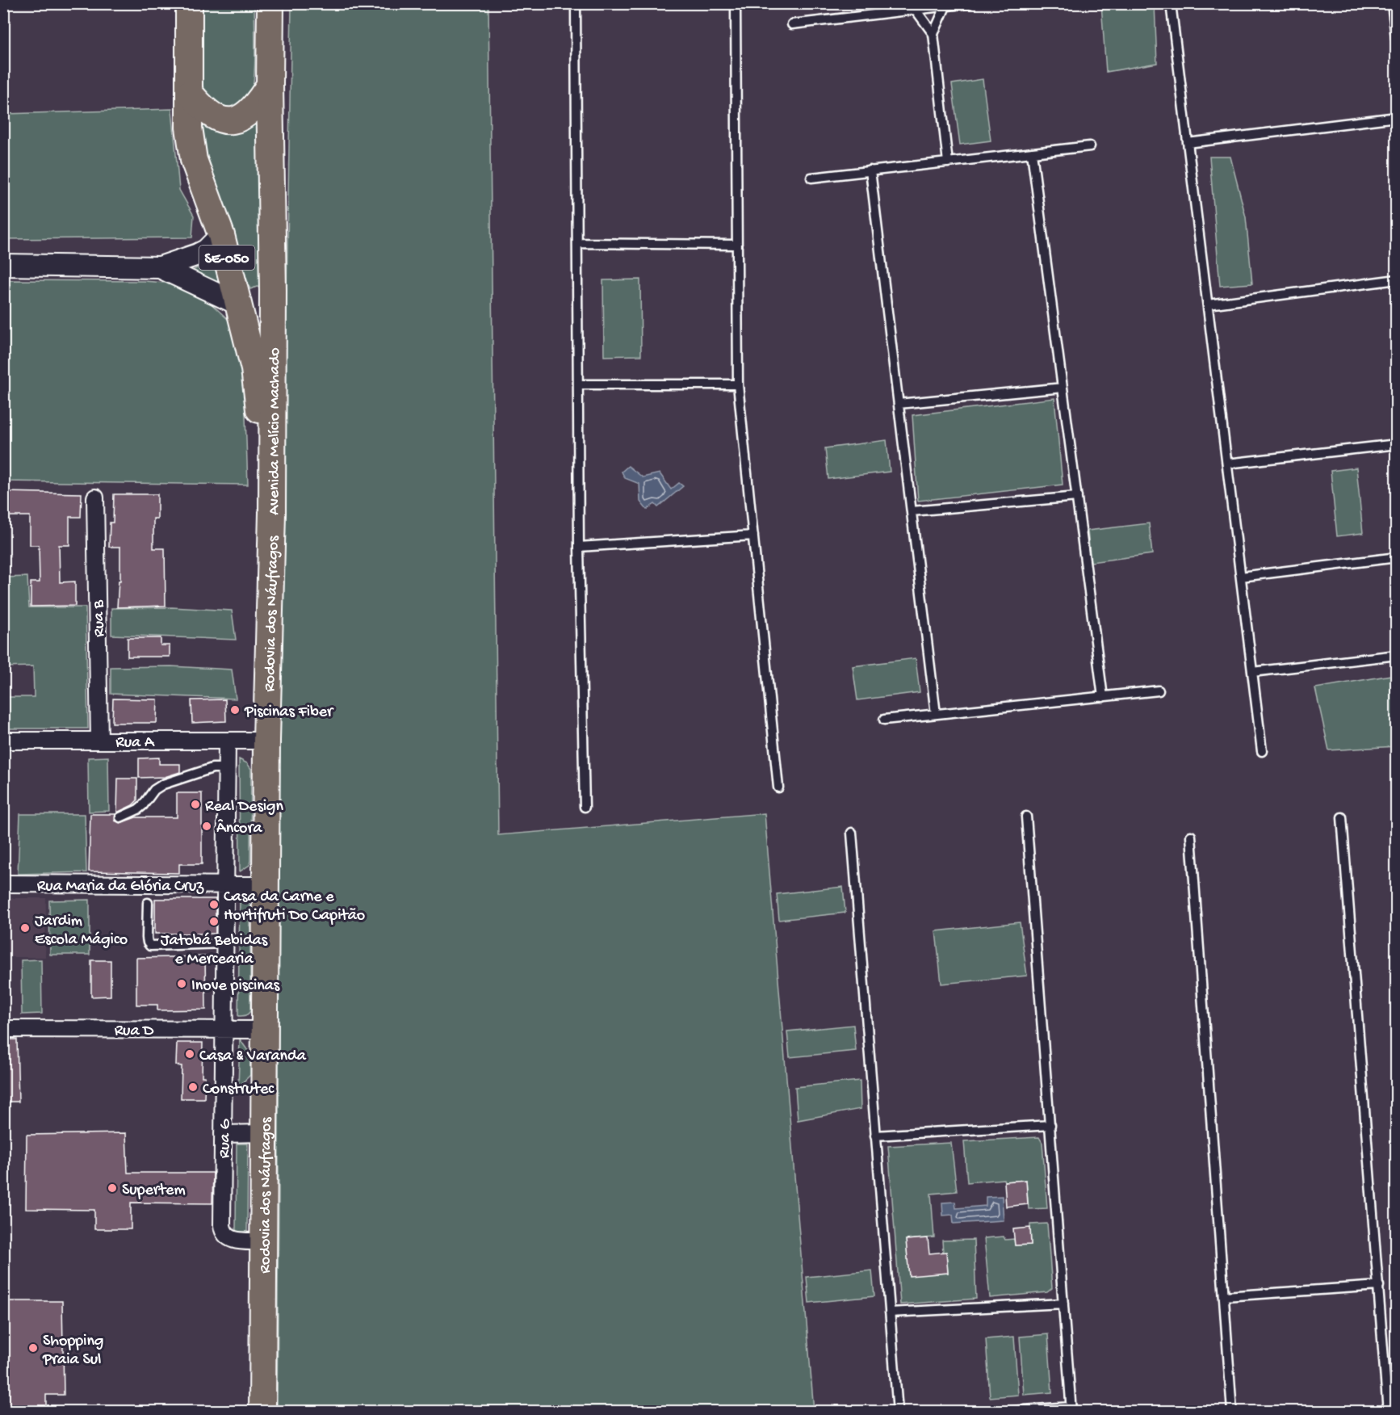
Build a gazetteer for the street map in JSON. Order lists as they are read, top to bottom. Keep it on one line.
{"streets":{"main road":["SE-050","Avenida Melício Machado","Rodovia dos Náufragos"],"street":["Rua B","Rua A","Rua Maria da Glória Cruz","Rua D","Rua G"]},"crossings":[["Avenida Melício Machado","Rodovia dos Náufragos"],["Rodovia dos Náufragos","Rua A"],["Rodovia dos Náufragos","Rua Maria da Glória Cruz"],["Rodovia dos Náufragos","Rua D"],["Rodovia dos Náufragos","Rua G"],["Rua B","Rua A"],["Rua A","Rua G"],["Rua Maria da Glória Cruz","Rua G"],["Rua D","Rua G"]],"places":["Piscinas Fiber","Real Design","Âncora","Casa da Carne e Hortifruti Do Capitão","Jatobá Bebidas e Mercearia","Jardim Escola Mágico","Inove piscinas","Casa & Varanda","Construtec","Supertem","Shopping Praia Sul"]}
